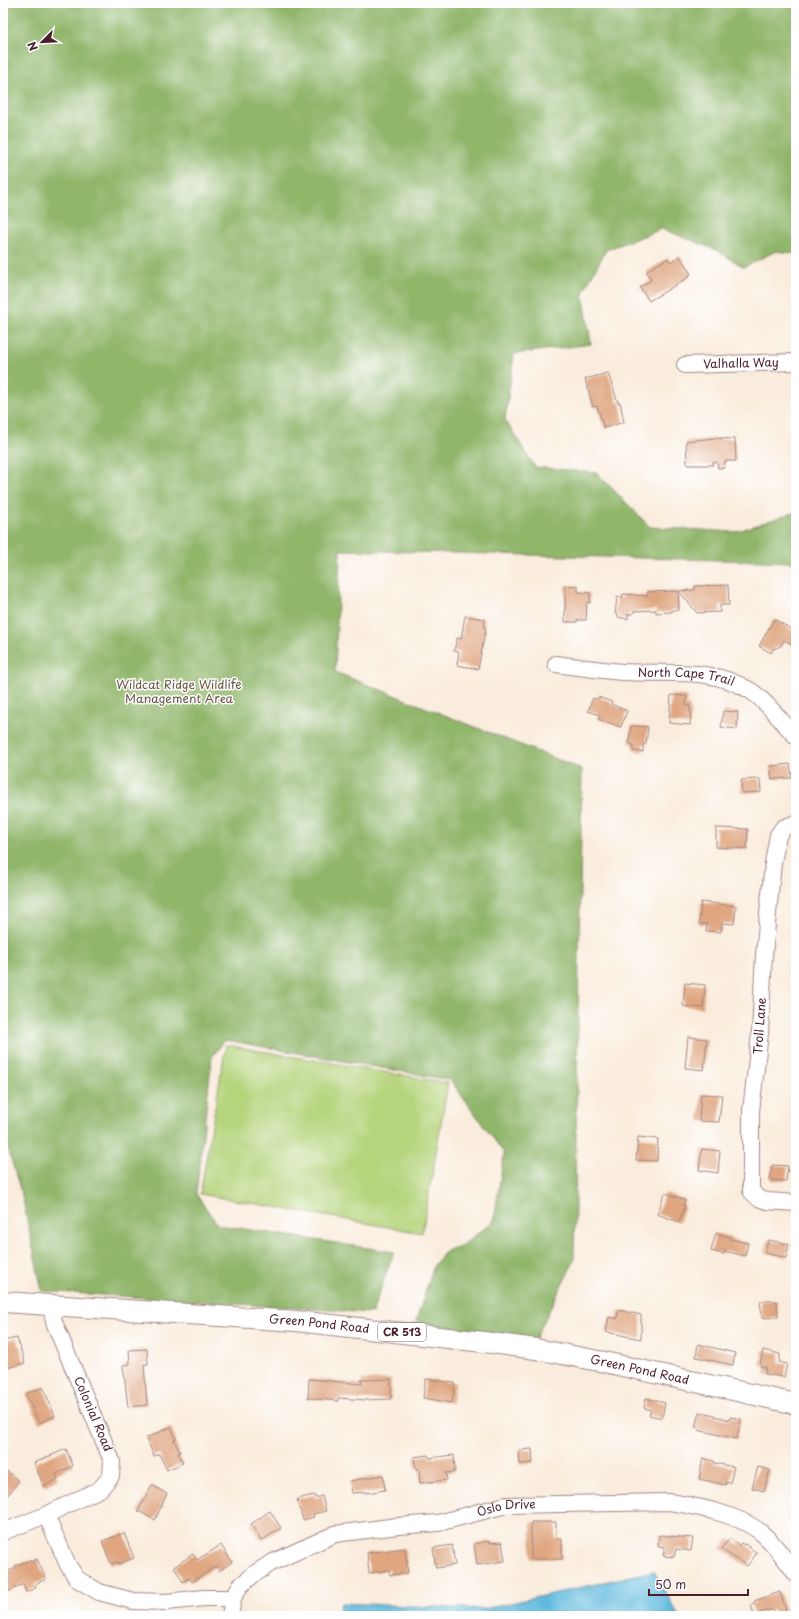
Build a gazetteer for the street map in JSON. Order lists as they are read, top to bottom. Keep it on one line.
{"streets":{"main road":["Green Pond Road","CR 513"],"street":["Valhalla Way","North Cape Trail","Troll Lane","Colonial Road","Oslo Drive"]},"crossings":[["Green Pond Road","Colonial Road"]],"parks":["Wildcat Ridge Wildlife Management Area"],"scale_bar":"50 m","north":"bottom left"}
